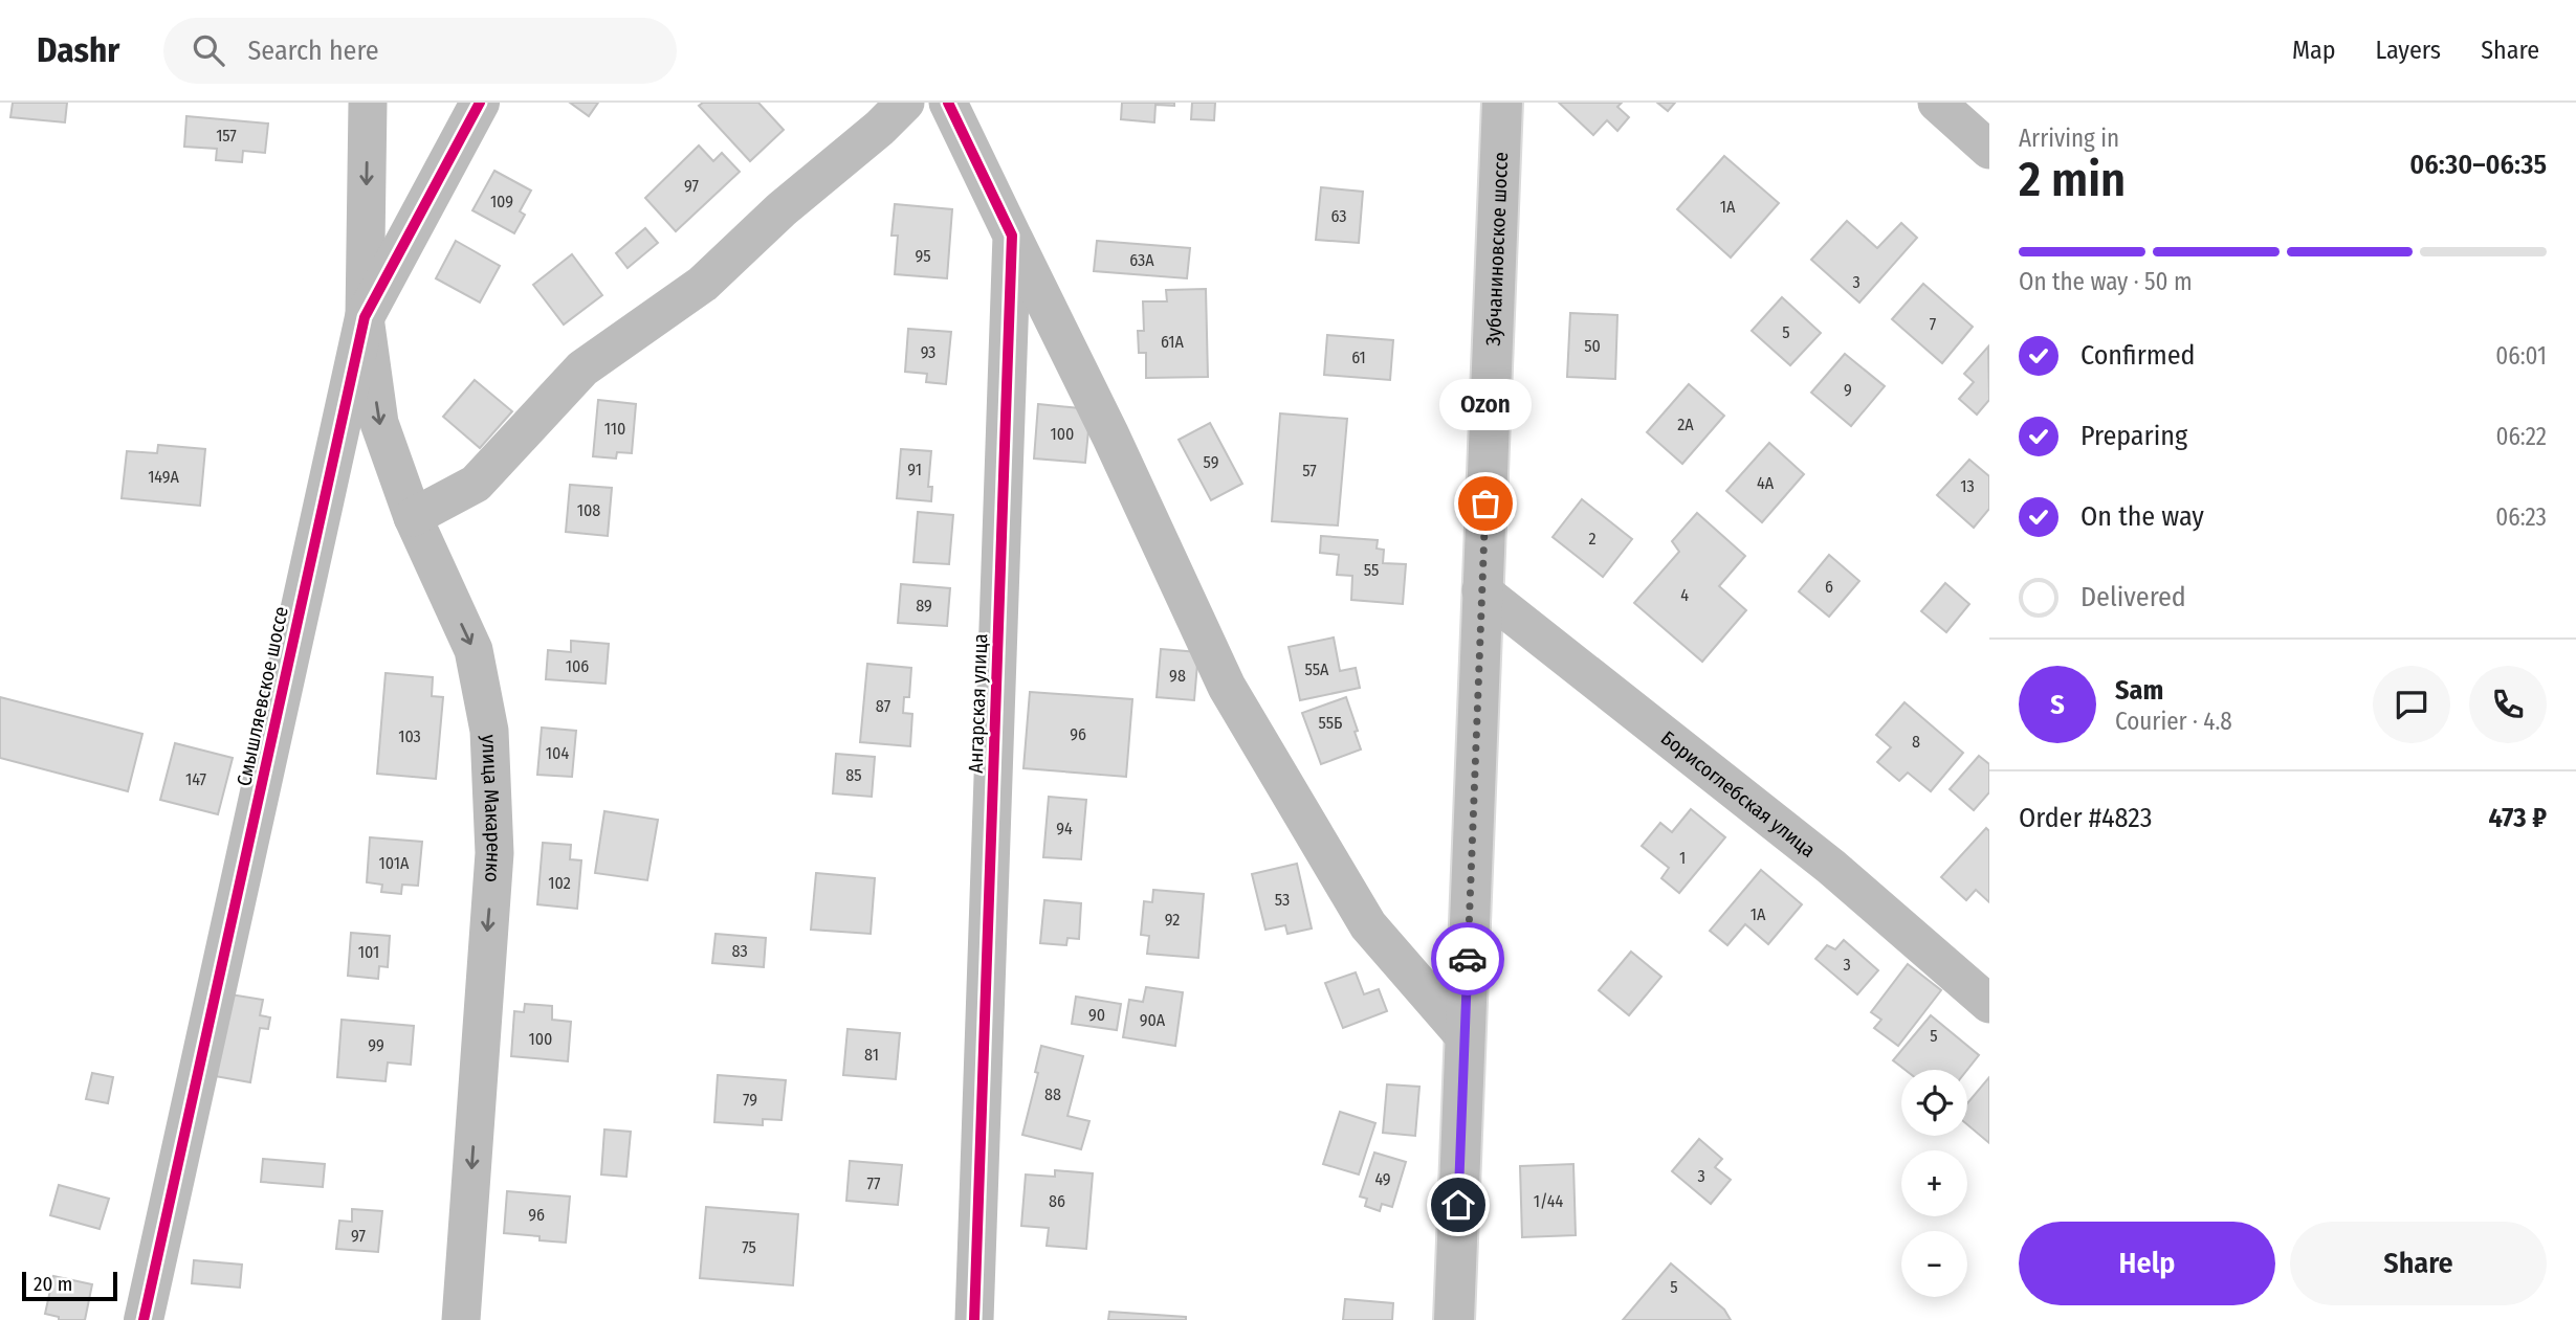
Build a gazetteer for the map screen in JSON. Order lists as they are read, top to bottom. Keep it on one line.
{"streets":{"street":["Зубчаниновское шоссе","Смышляевское шоссе","Ангарская улица","Борисоглебская улица","улица Макаренко"]},"crossings":[["Зубчаниновское шоссе","Борисоглебская улица"],["Смышляевское шоссе","улица Макаренко"]],"one_way":["улица Макаренко"],"places":["Ozon"],"house_numbers":["157","97","109","1А","63","95","63А","3","7","5","61А","50","93","61","9","2А","110","100","59","91","57","149А","4А","13","108","2","55","6","4","89","106","55А","98","87","55Б","96","103","8","104","85","147","94","1","101А","102","53","1А","92","83","101","3","90","90А","5","100","99","81","88","79","3","49","77","86","1/44","96","97","75","5"],"scale_bar":"20 m","page":{"header":"Dashr","search":"Search here","nav":["Map","Layers","Share"],"heading":["2 min","Arriving in","06:30–06:35"],"panel":["Sam","Courier · 4.8","Order #4823","473 ₽"],"bar":"On the way · 50 m","list":[["Confirmed","06:01"],["Preparing","06:22"],["On the way","06:23"],"Delivered"],"bubble":"Ozon","round":"S","map_buttons":["+","−"],"buttons":["Help","Share"],"scale":"20 m"}}
